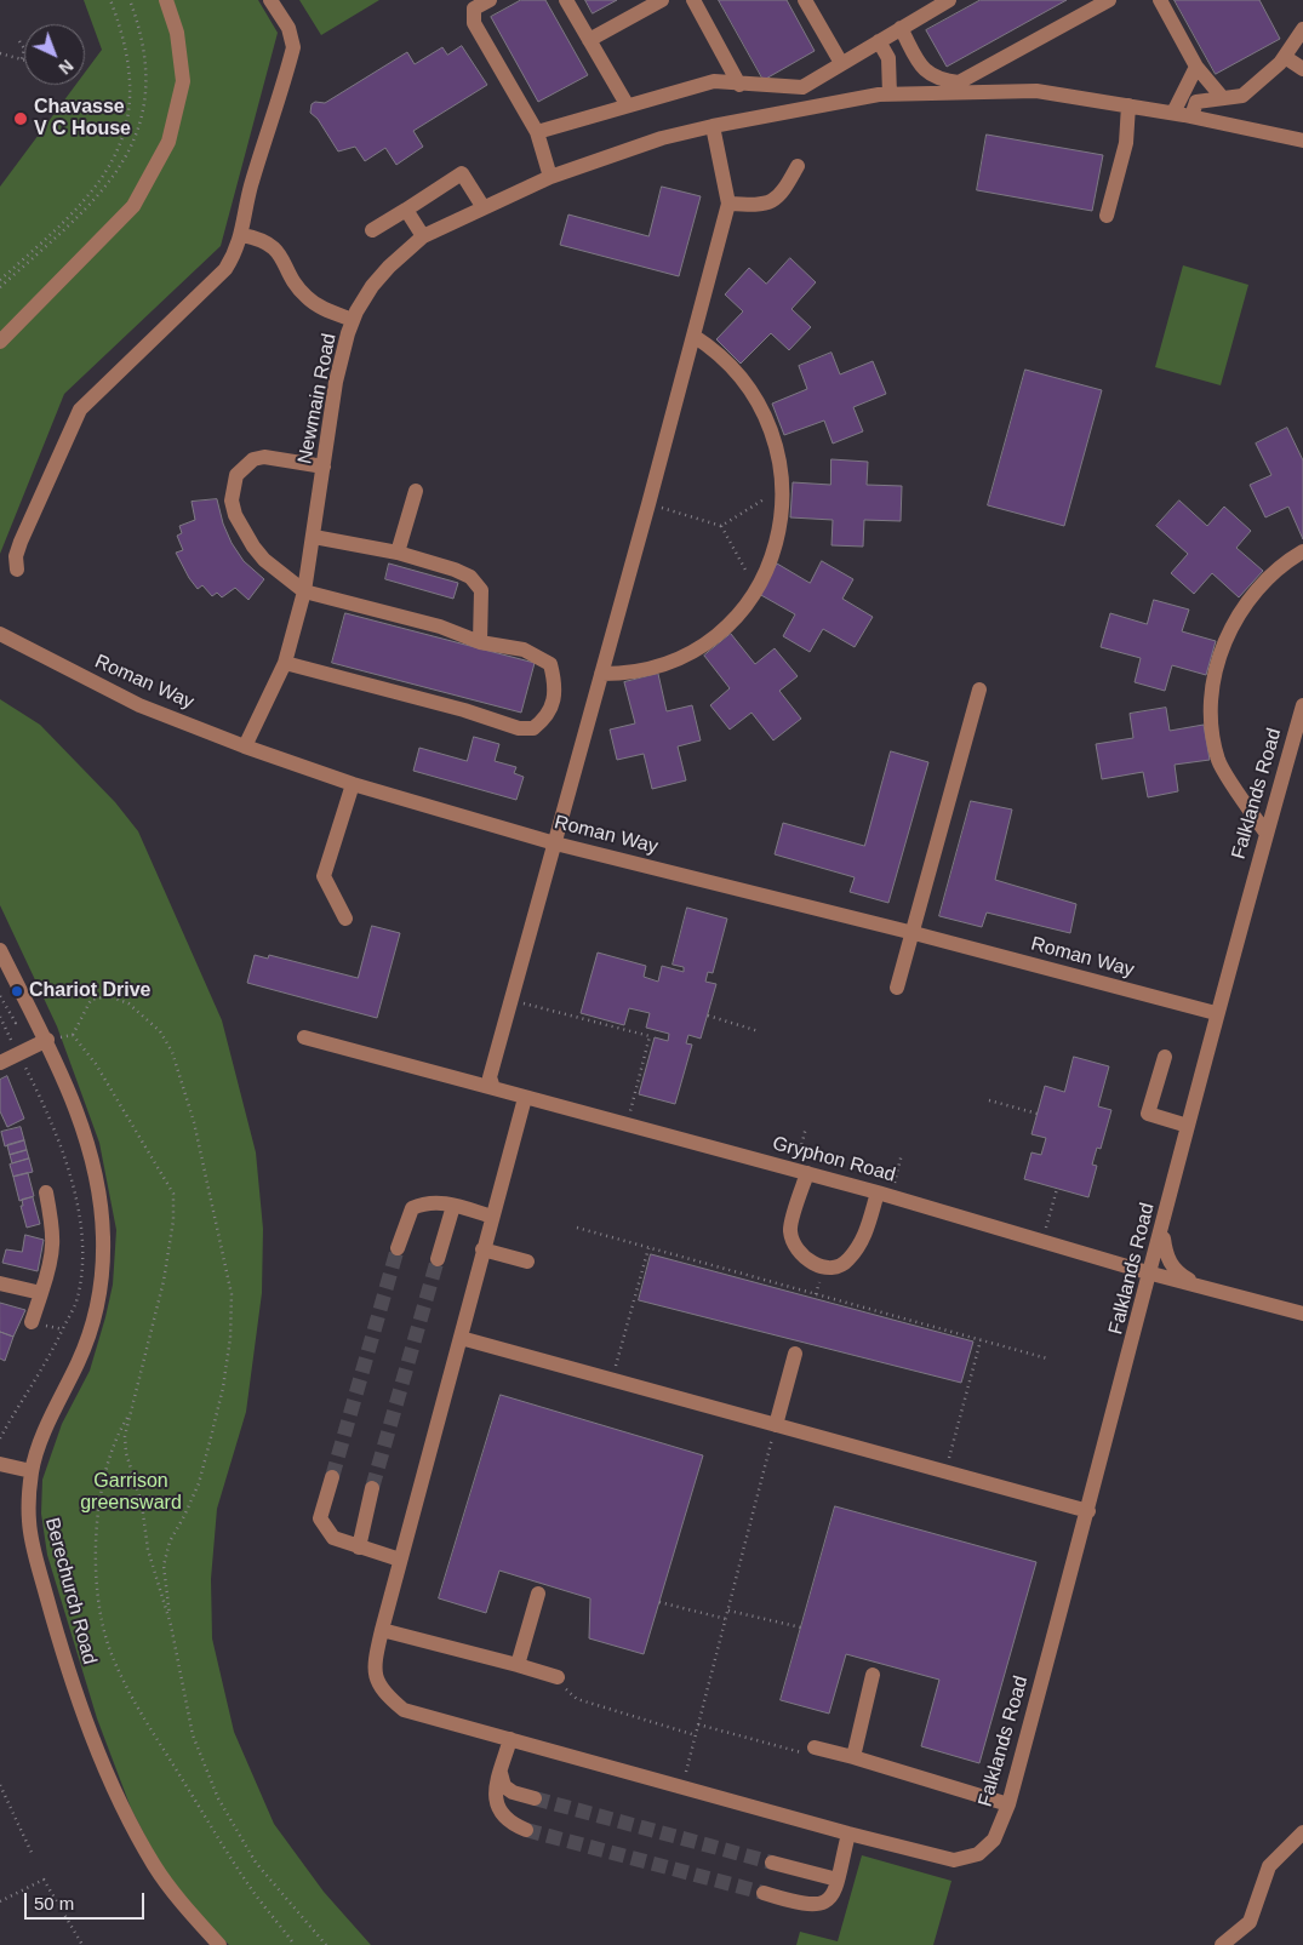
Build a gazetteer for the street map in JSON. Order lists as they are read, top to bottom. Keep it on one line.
{"streets":{"street":["Newmain Road","Roman Way","Falklands Road","Gryphon Road","Berechurch Road"]},"crossings":[["Newmain Road","Roman Way"],["Roman Way","Falklands Road"],["Falklands Road","Gryphon Road"]],"parks":["Garrison greensward"],"places":["Chavasse V C House","Chariot Drive"],"scale_bar":"50 m","north":"bottom right"}
